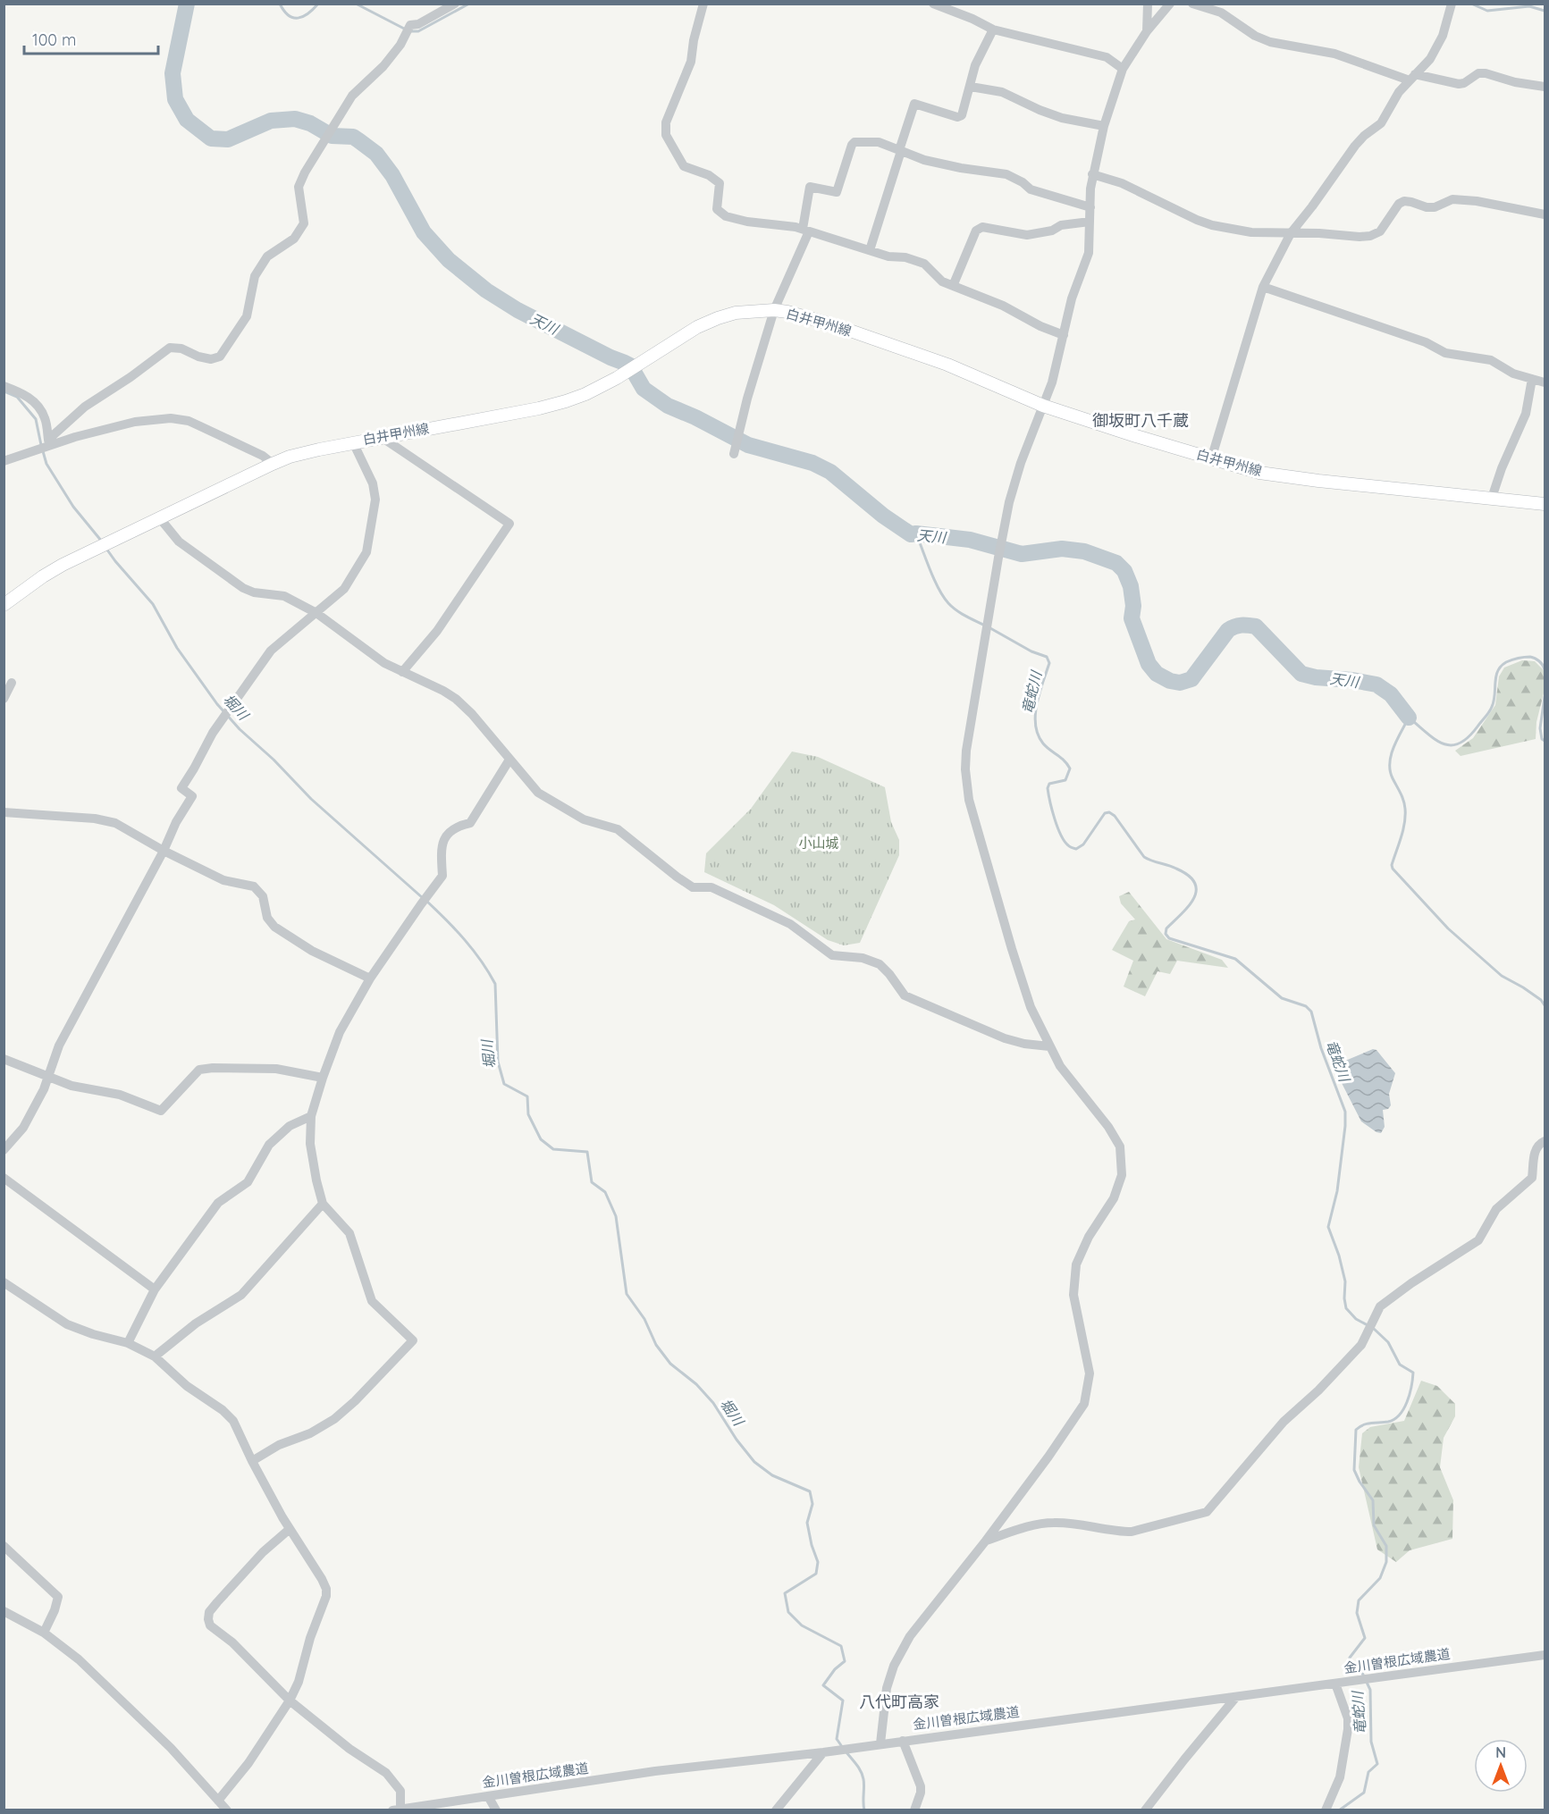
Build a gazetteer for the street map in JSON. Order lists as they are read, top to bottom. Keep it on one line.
{"streets":{"main road":["白井甲州線"],"street":["金川曽根広域農道"]},"districts":["御坂町八千蔵","八代町高家"],"water":["天川","竜蛇川","堀川"],"parks":["小山城"],"scale_bar":"100 m","north":"top"}
